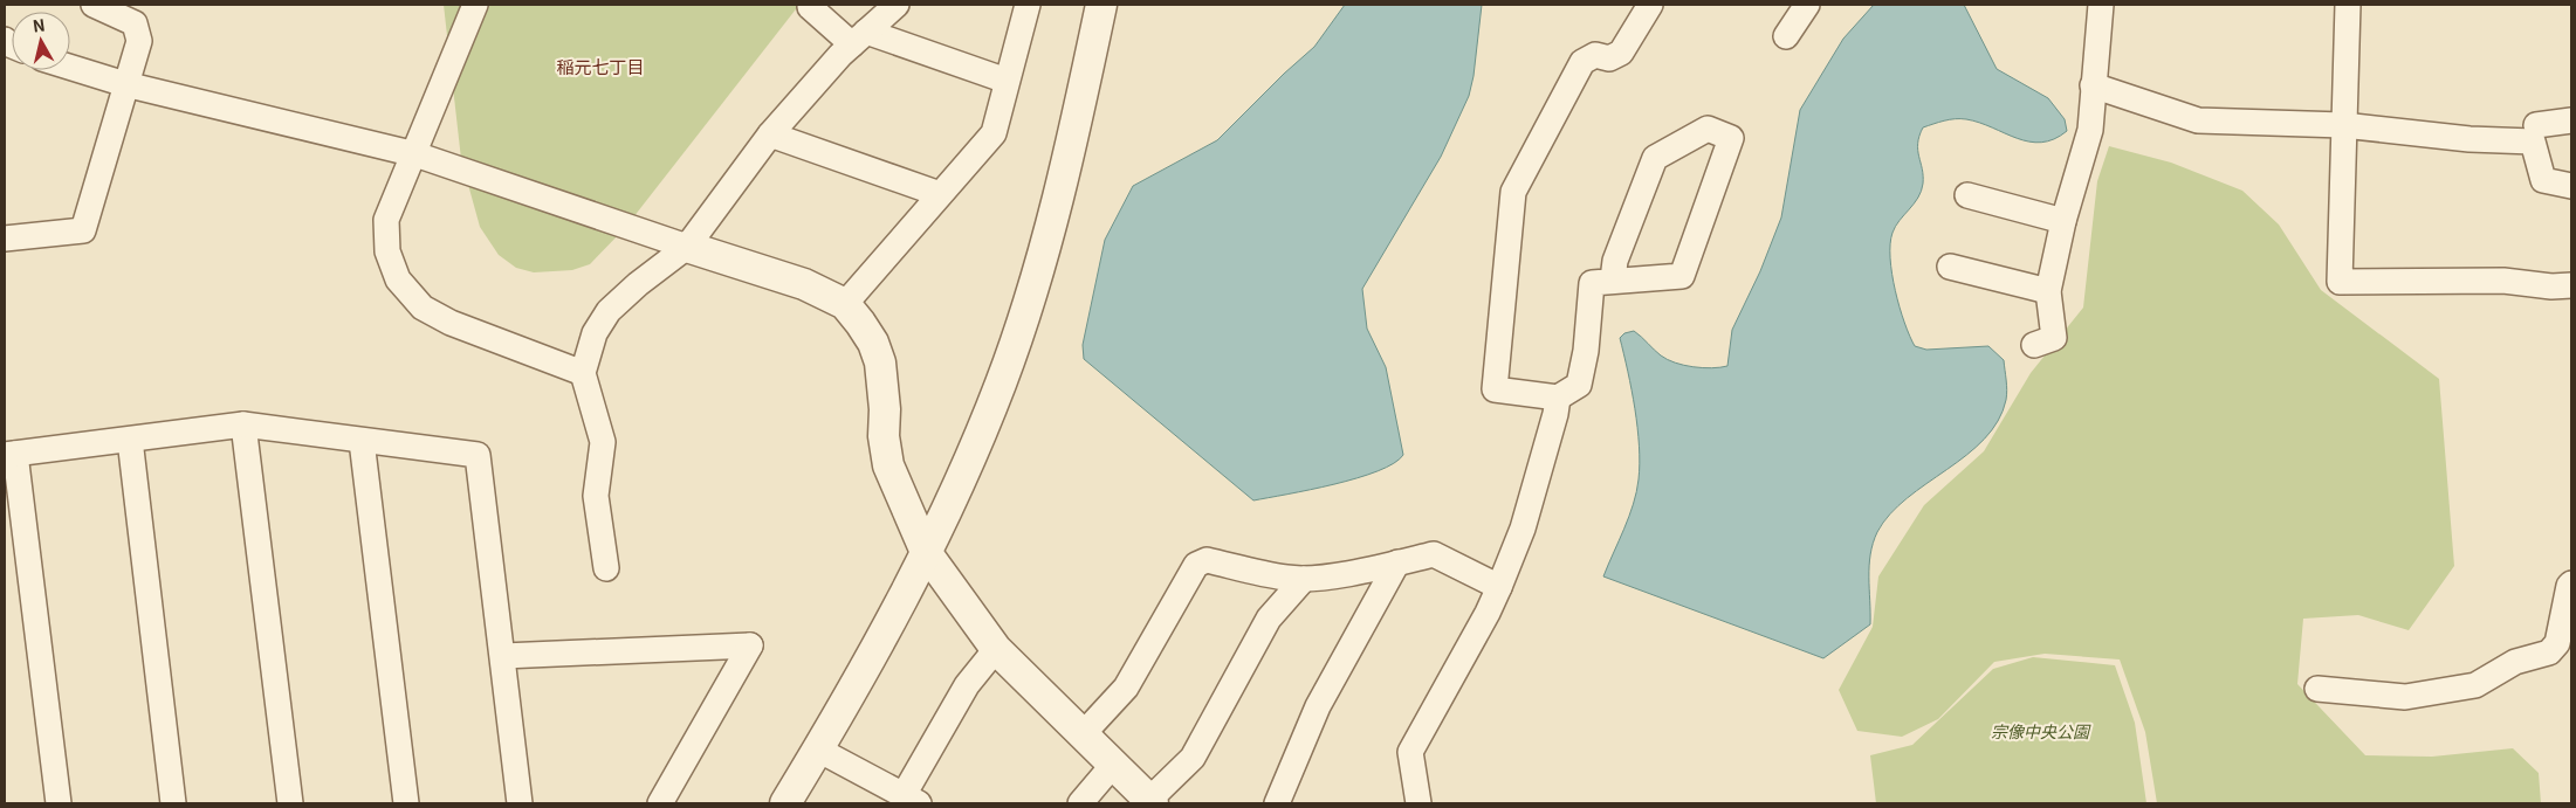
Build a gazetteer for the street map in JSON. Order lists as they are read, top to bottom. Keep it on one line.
{"districts":["稲元七丁目"],"parks":["宗像中央公園"],"north":"top"}
